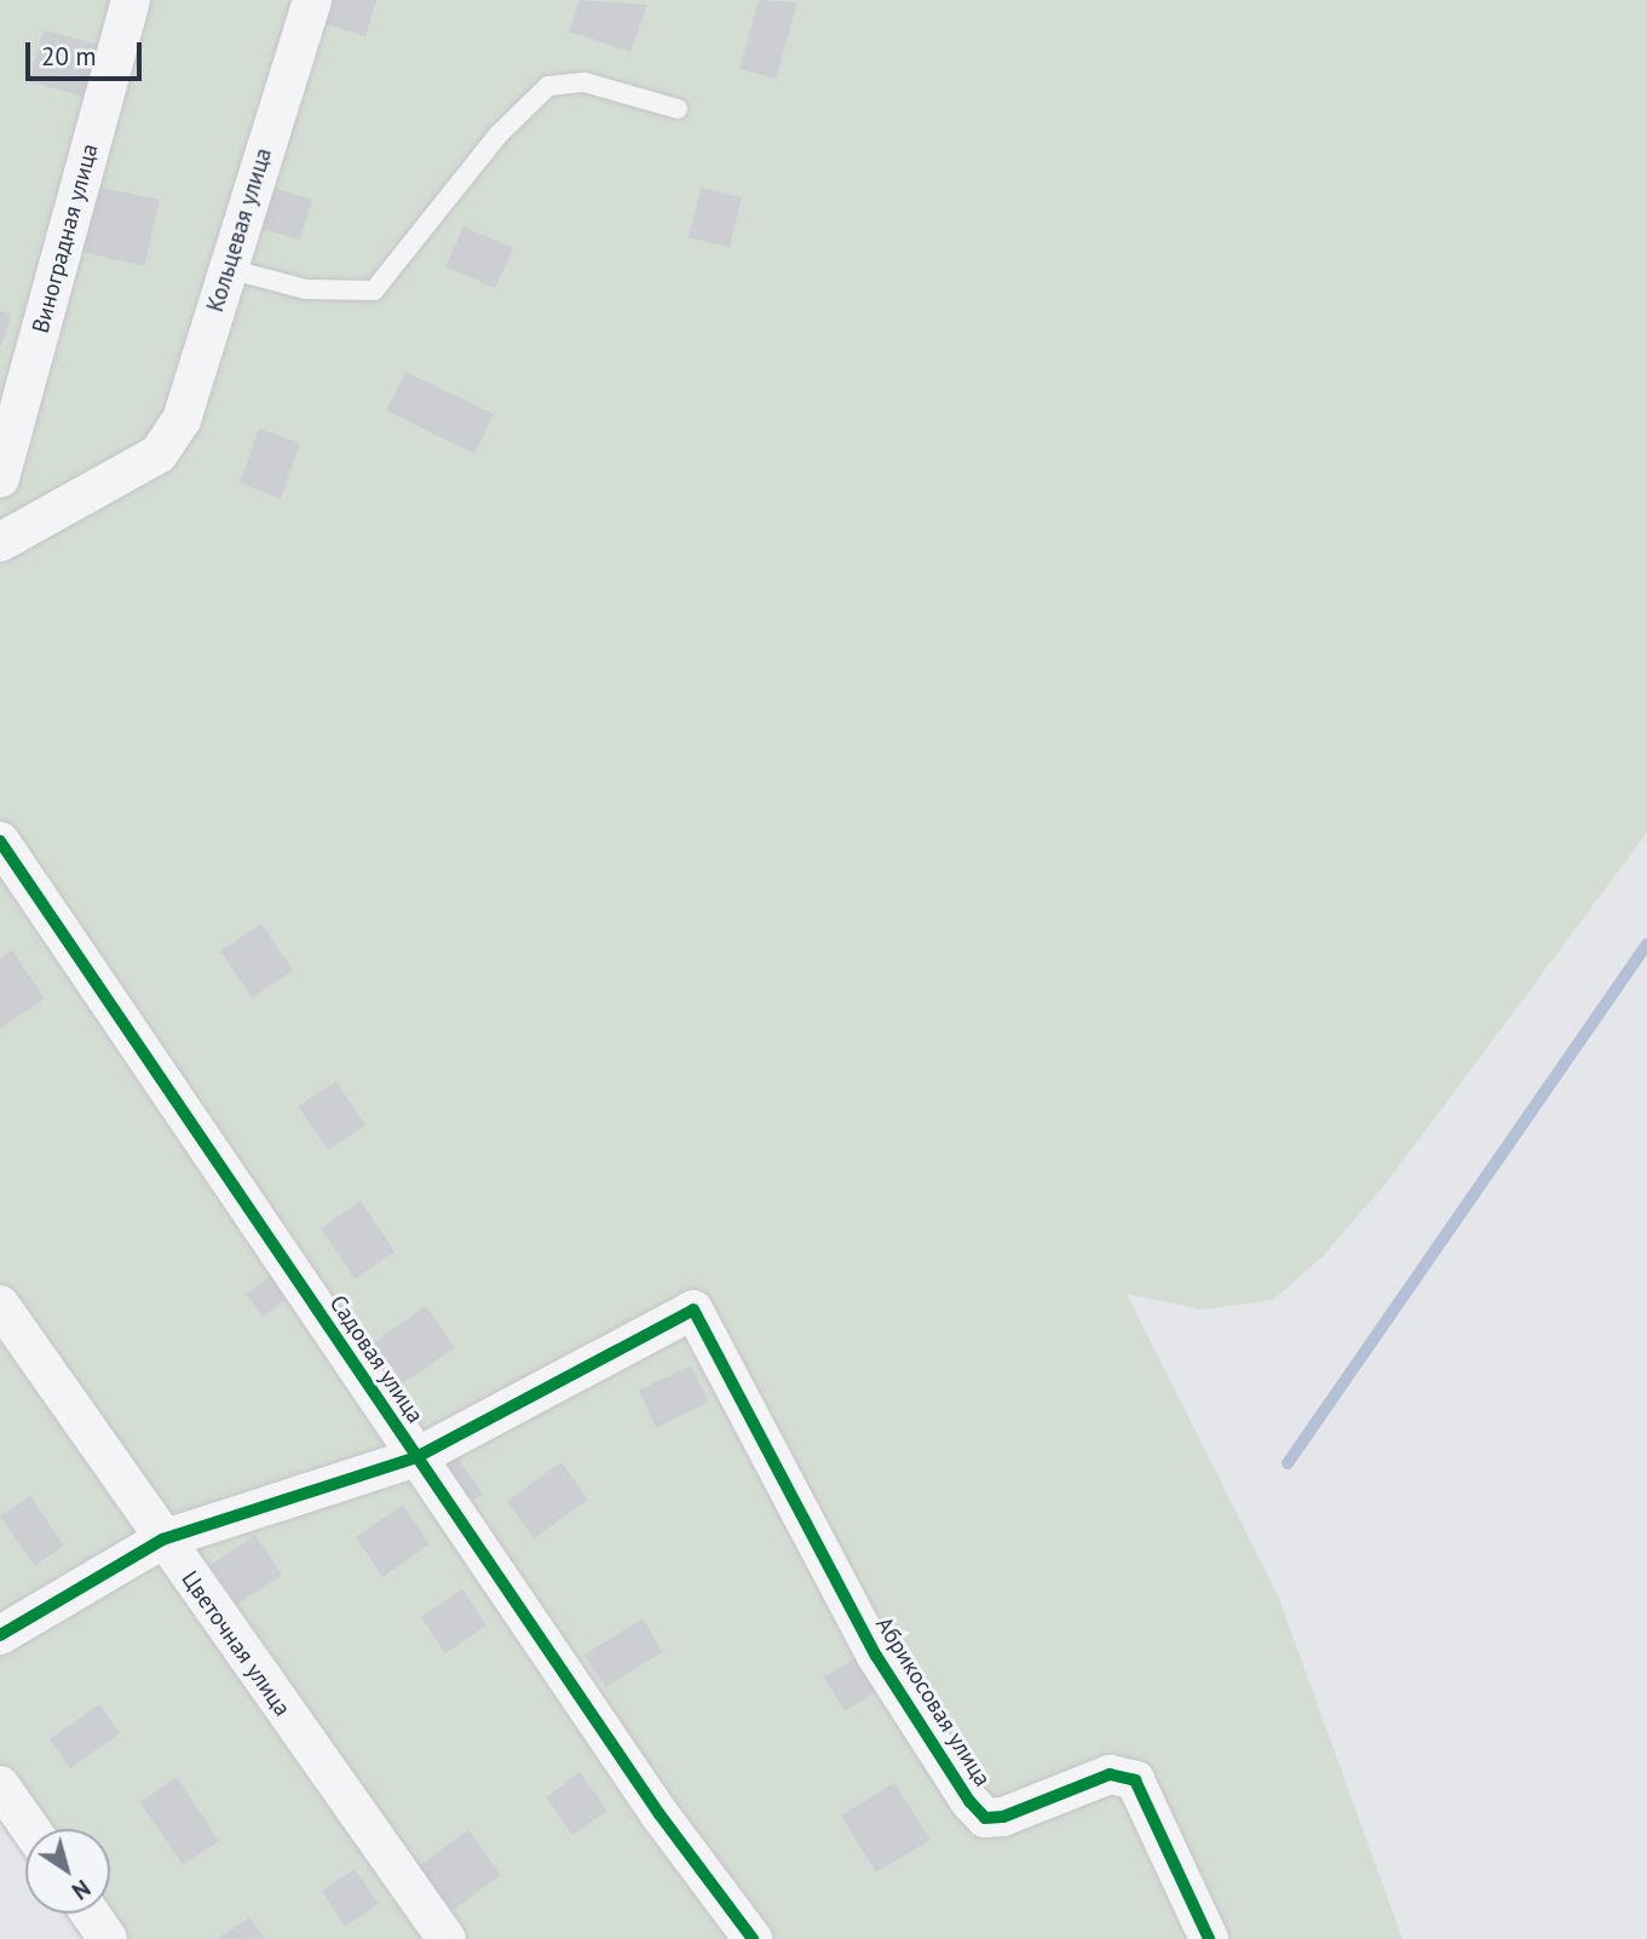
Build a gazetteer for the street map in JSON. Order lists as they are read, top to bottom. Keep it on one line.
{"streets":{"street":["Кольцевая улица","Виноградная улица","Садовая улица","Цветочная улица","Абрикосовая улица"]},"crossings":[["Садовая улица","Абрикосовая улица"]],"scale_bar":"20 m","north":"bottom right"}
